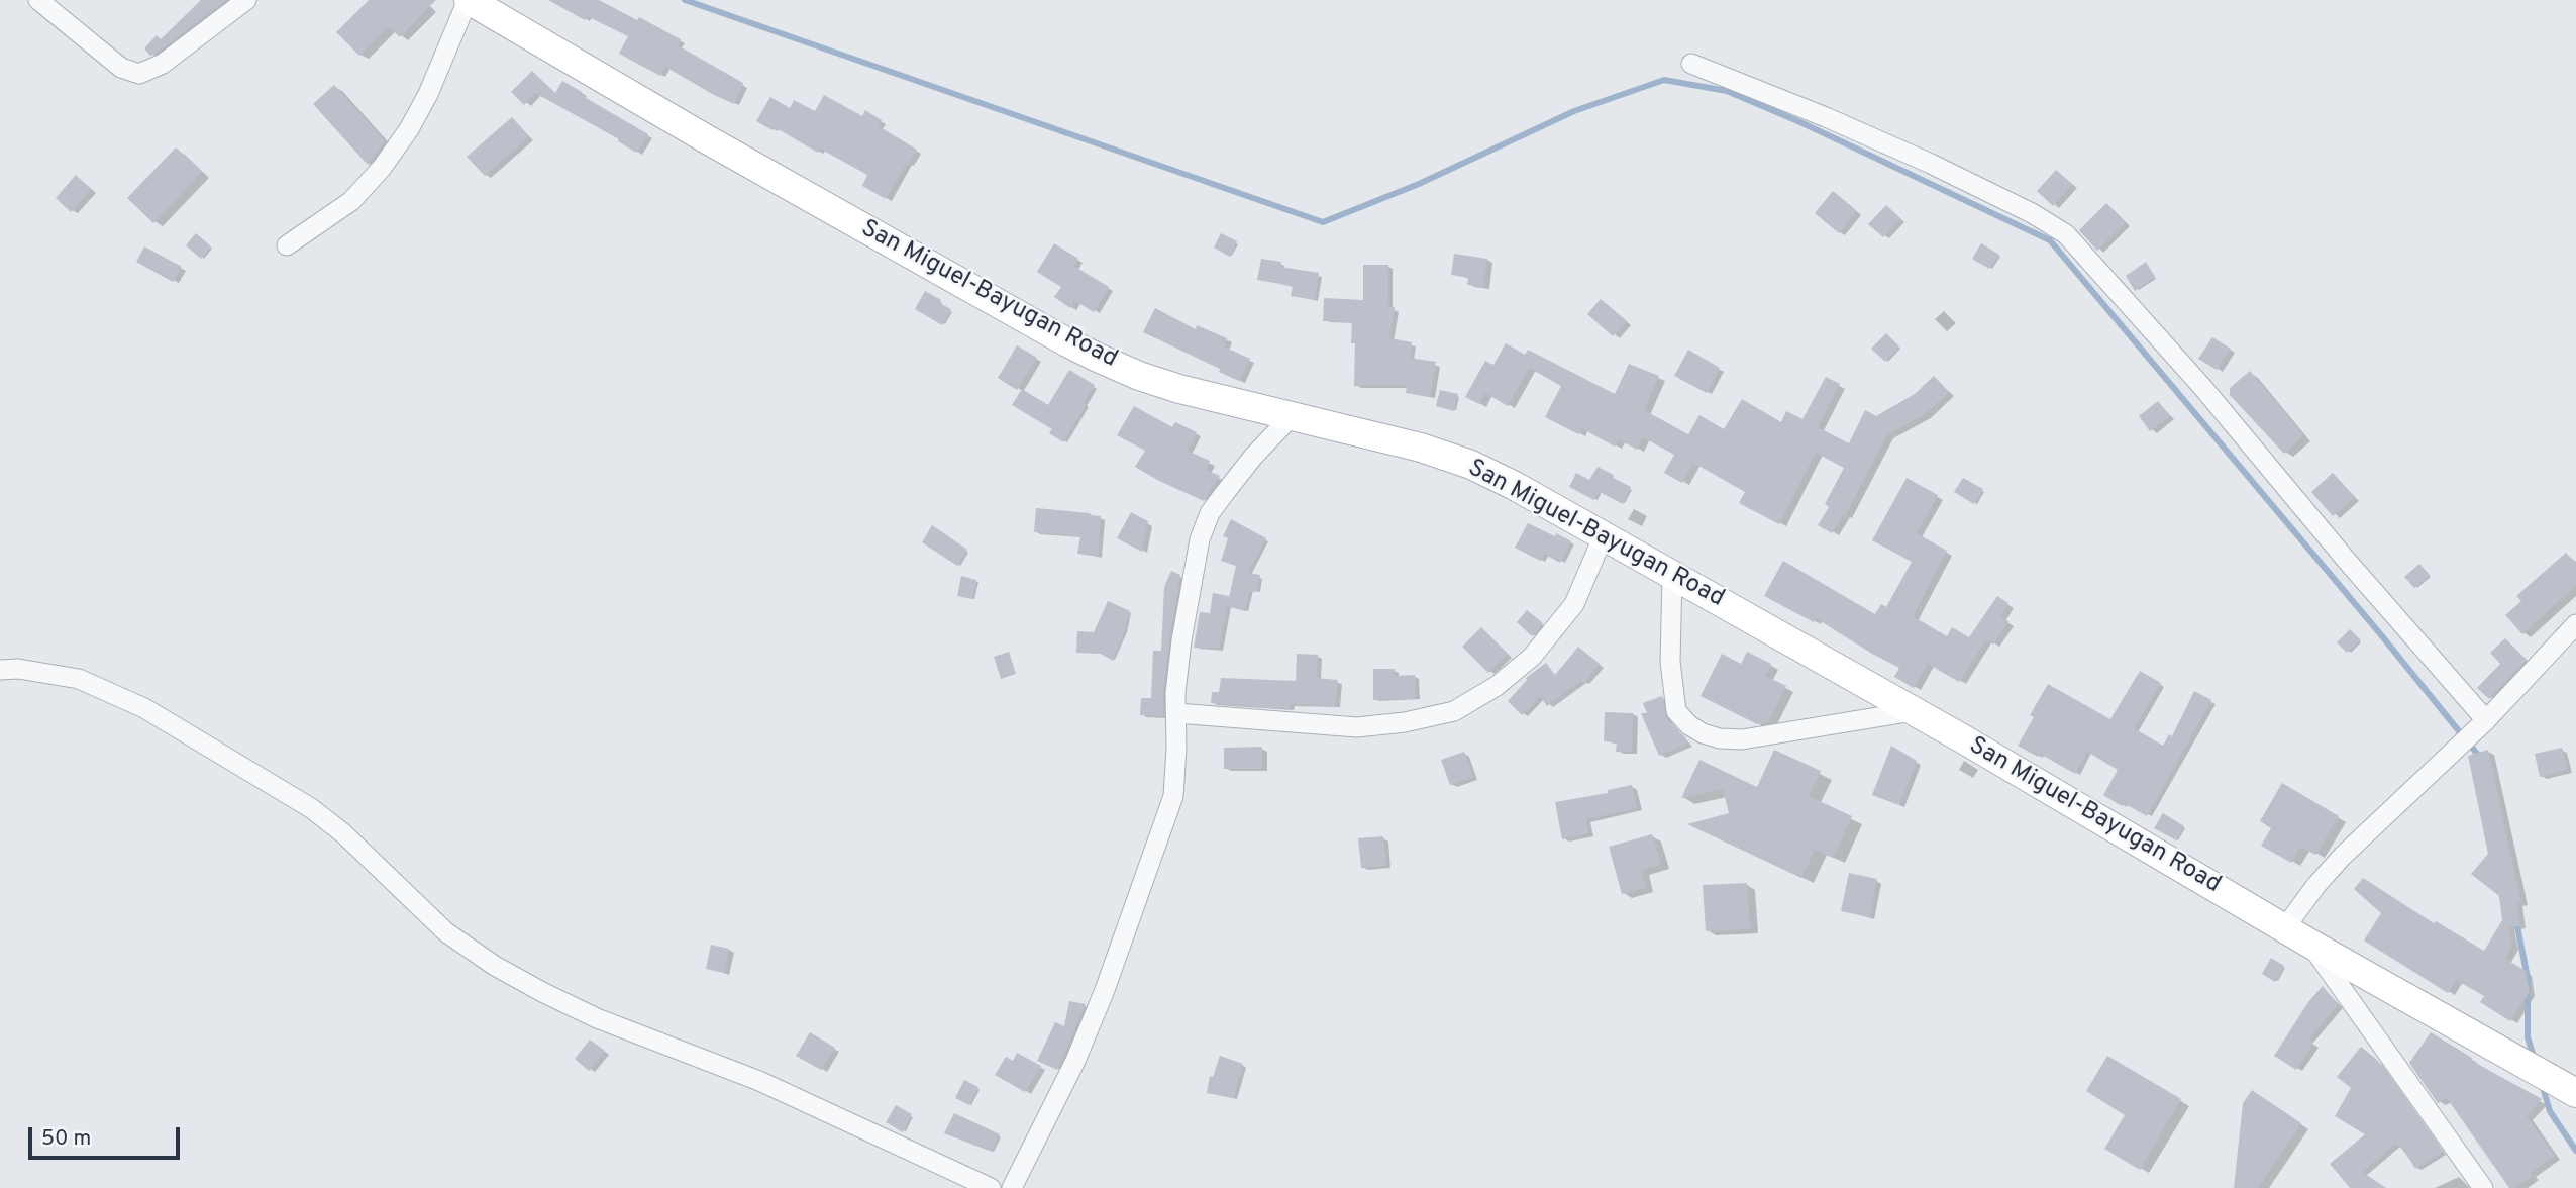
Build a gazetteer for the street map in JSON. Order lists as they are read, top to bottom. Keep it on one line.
{"streets":{"main road":["San Miguel-Bayugan Road"]},"scale_bar":"50 m"}
